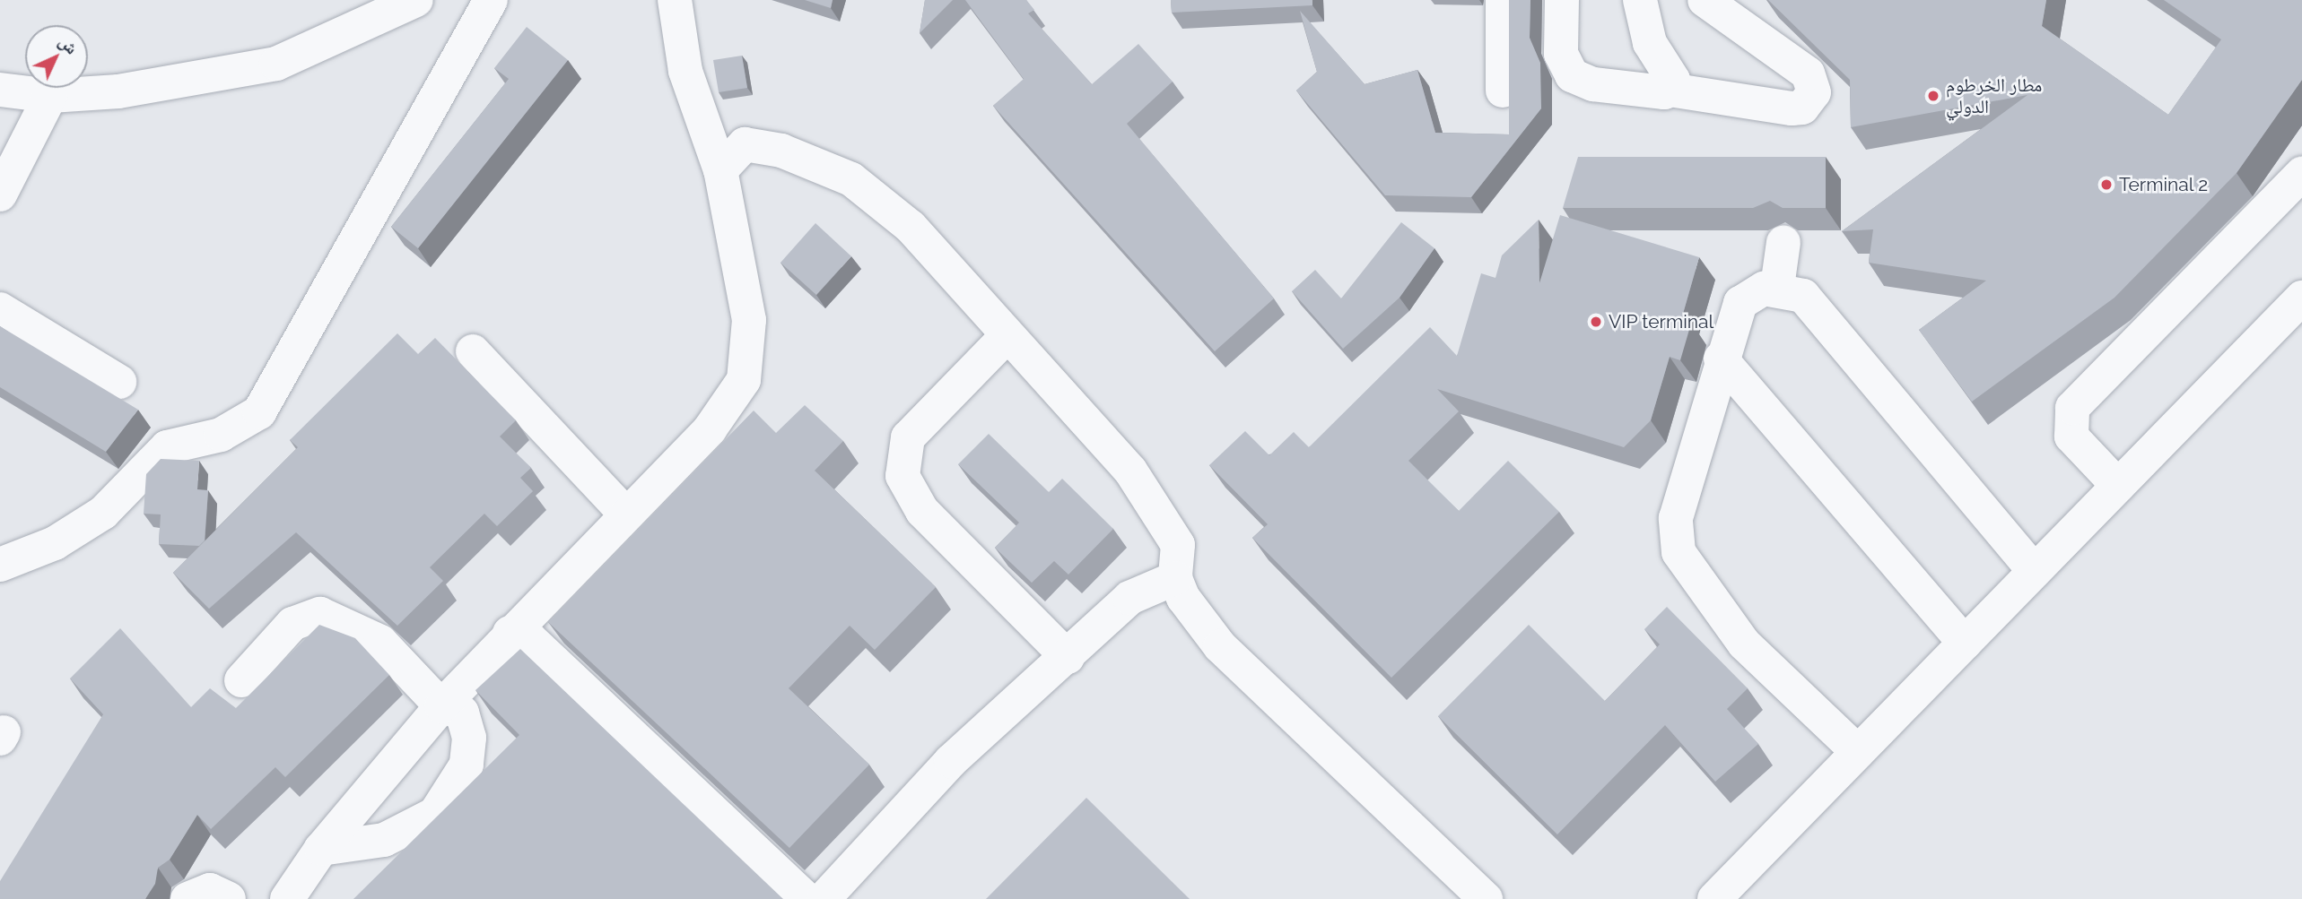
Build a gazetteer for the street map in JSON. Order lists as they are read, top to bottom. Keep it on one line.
{"places":["مطار الخرطوم الدولي","Terminal 2","VIP terminal"],"north":"top right"}
